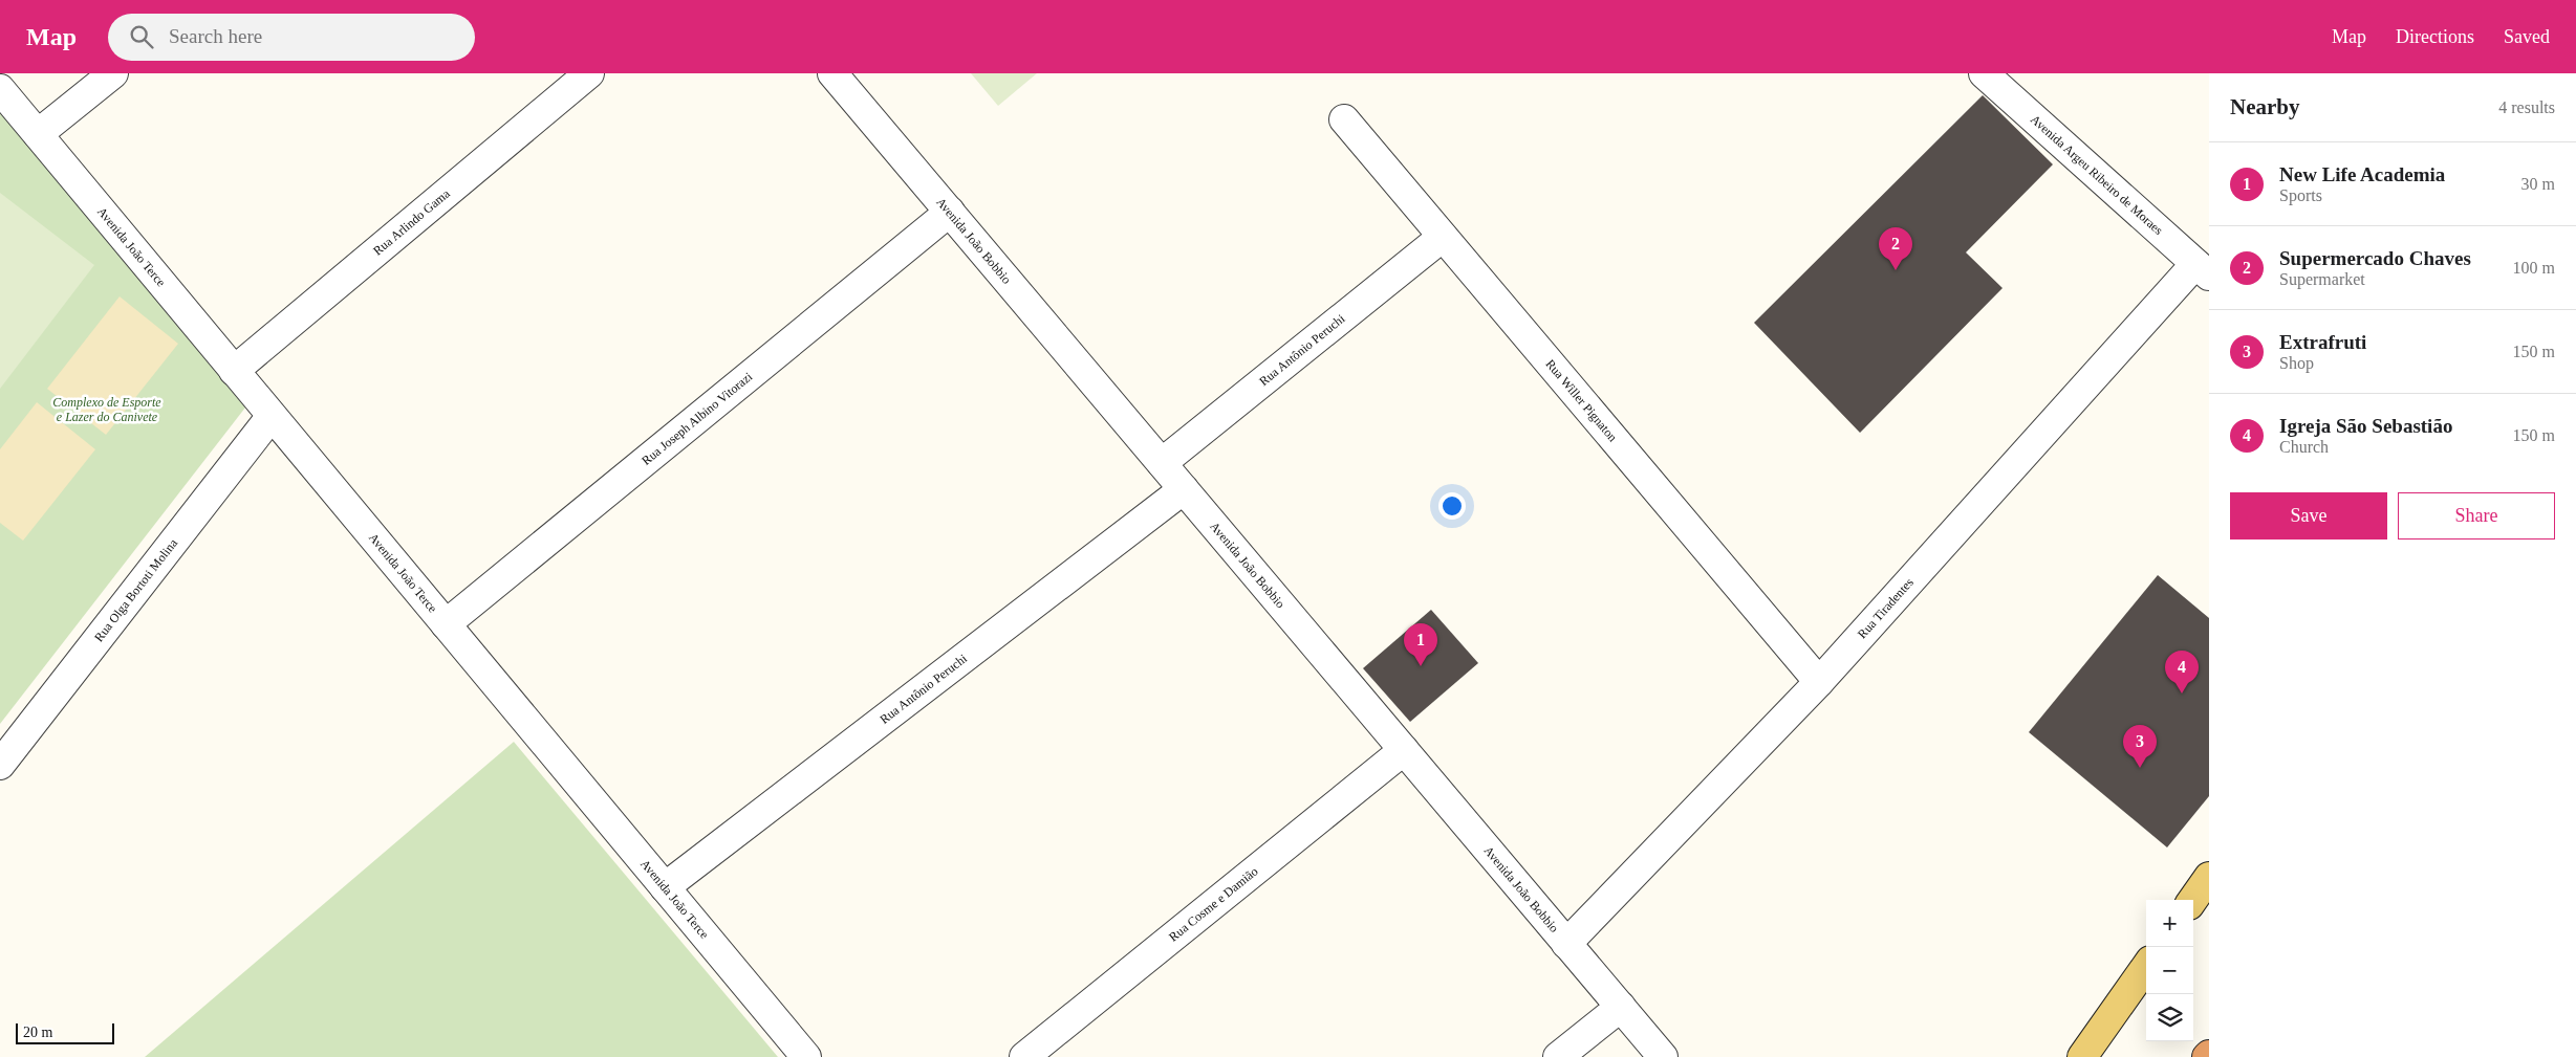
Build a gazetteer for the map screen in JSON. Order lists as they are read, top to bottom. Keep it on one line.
{"streets":{"street":["Avenida Argeu Ribeiro de Moraes","Rua Arlindo Gama","Avenida João Bobbio","Avenida João Terce","Rua Antônio Peruchi","Rua Willer Pignaton","Rua Joseph Albino Vitorazi","Rua Olga Bortoti Molina","Rua Tiradentes","Rua Cosme e Damião"]},"crossings":[["Avenida Argeu Ribeiro de Moraes","Rua Tiradentes"],["Rua Arlindo Gama","Avenida João Terce"],["Avenida João Bobbio","Rua Antônio Peruchi"],["Avenida João Bobbio","Rua Joseph Albino Vitorazi"],["Avenida João Bobbio","Rua Tiradentes"],["Avenida João Bobbio","Rua Cosme e Damião"],["Avenida João Terce","Rua Antônio Peruchi"],["Avenida João Terce","Rua Joseph Albino Vitorazi"],["Avenida João Terce","Rua Olga Bortoti Molina"],["Rua Antônio Peruchi","Rua Willer Pignaton"],["Rua Willer Pignaton","Rua Tiradentes"]],"parks":["Complexo de Esporte e Lazer do Canivete"],"scale_bar":"20 m","page":{"header":"Map","search":"Search here","nav":["Map","Directions","Saved"],"heading":["Nearby","4 results"],"list":[{"mark":"1","name":"New Life Academia","note":"Sports","value":"30 m"},{"mark":"2","name":"Supermercado Chaves","note":"Supermarket","value":"100 m"},{"mark":"3","name":"Extrafruti","note":"Shop","value":"150 m"},{"mark":"4","name":"Igreja São Sebastião","note":"Church","value":"150 m"}],"pins":["2","1","4","3"],"buttons":["Save","Share"],"map_buttons":["+","−"],"scale":"20 m"}}
